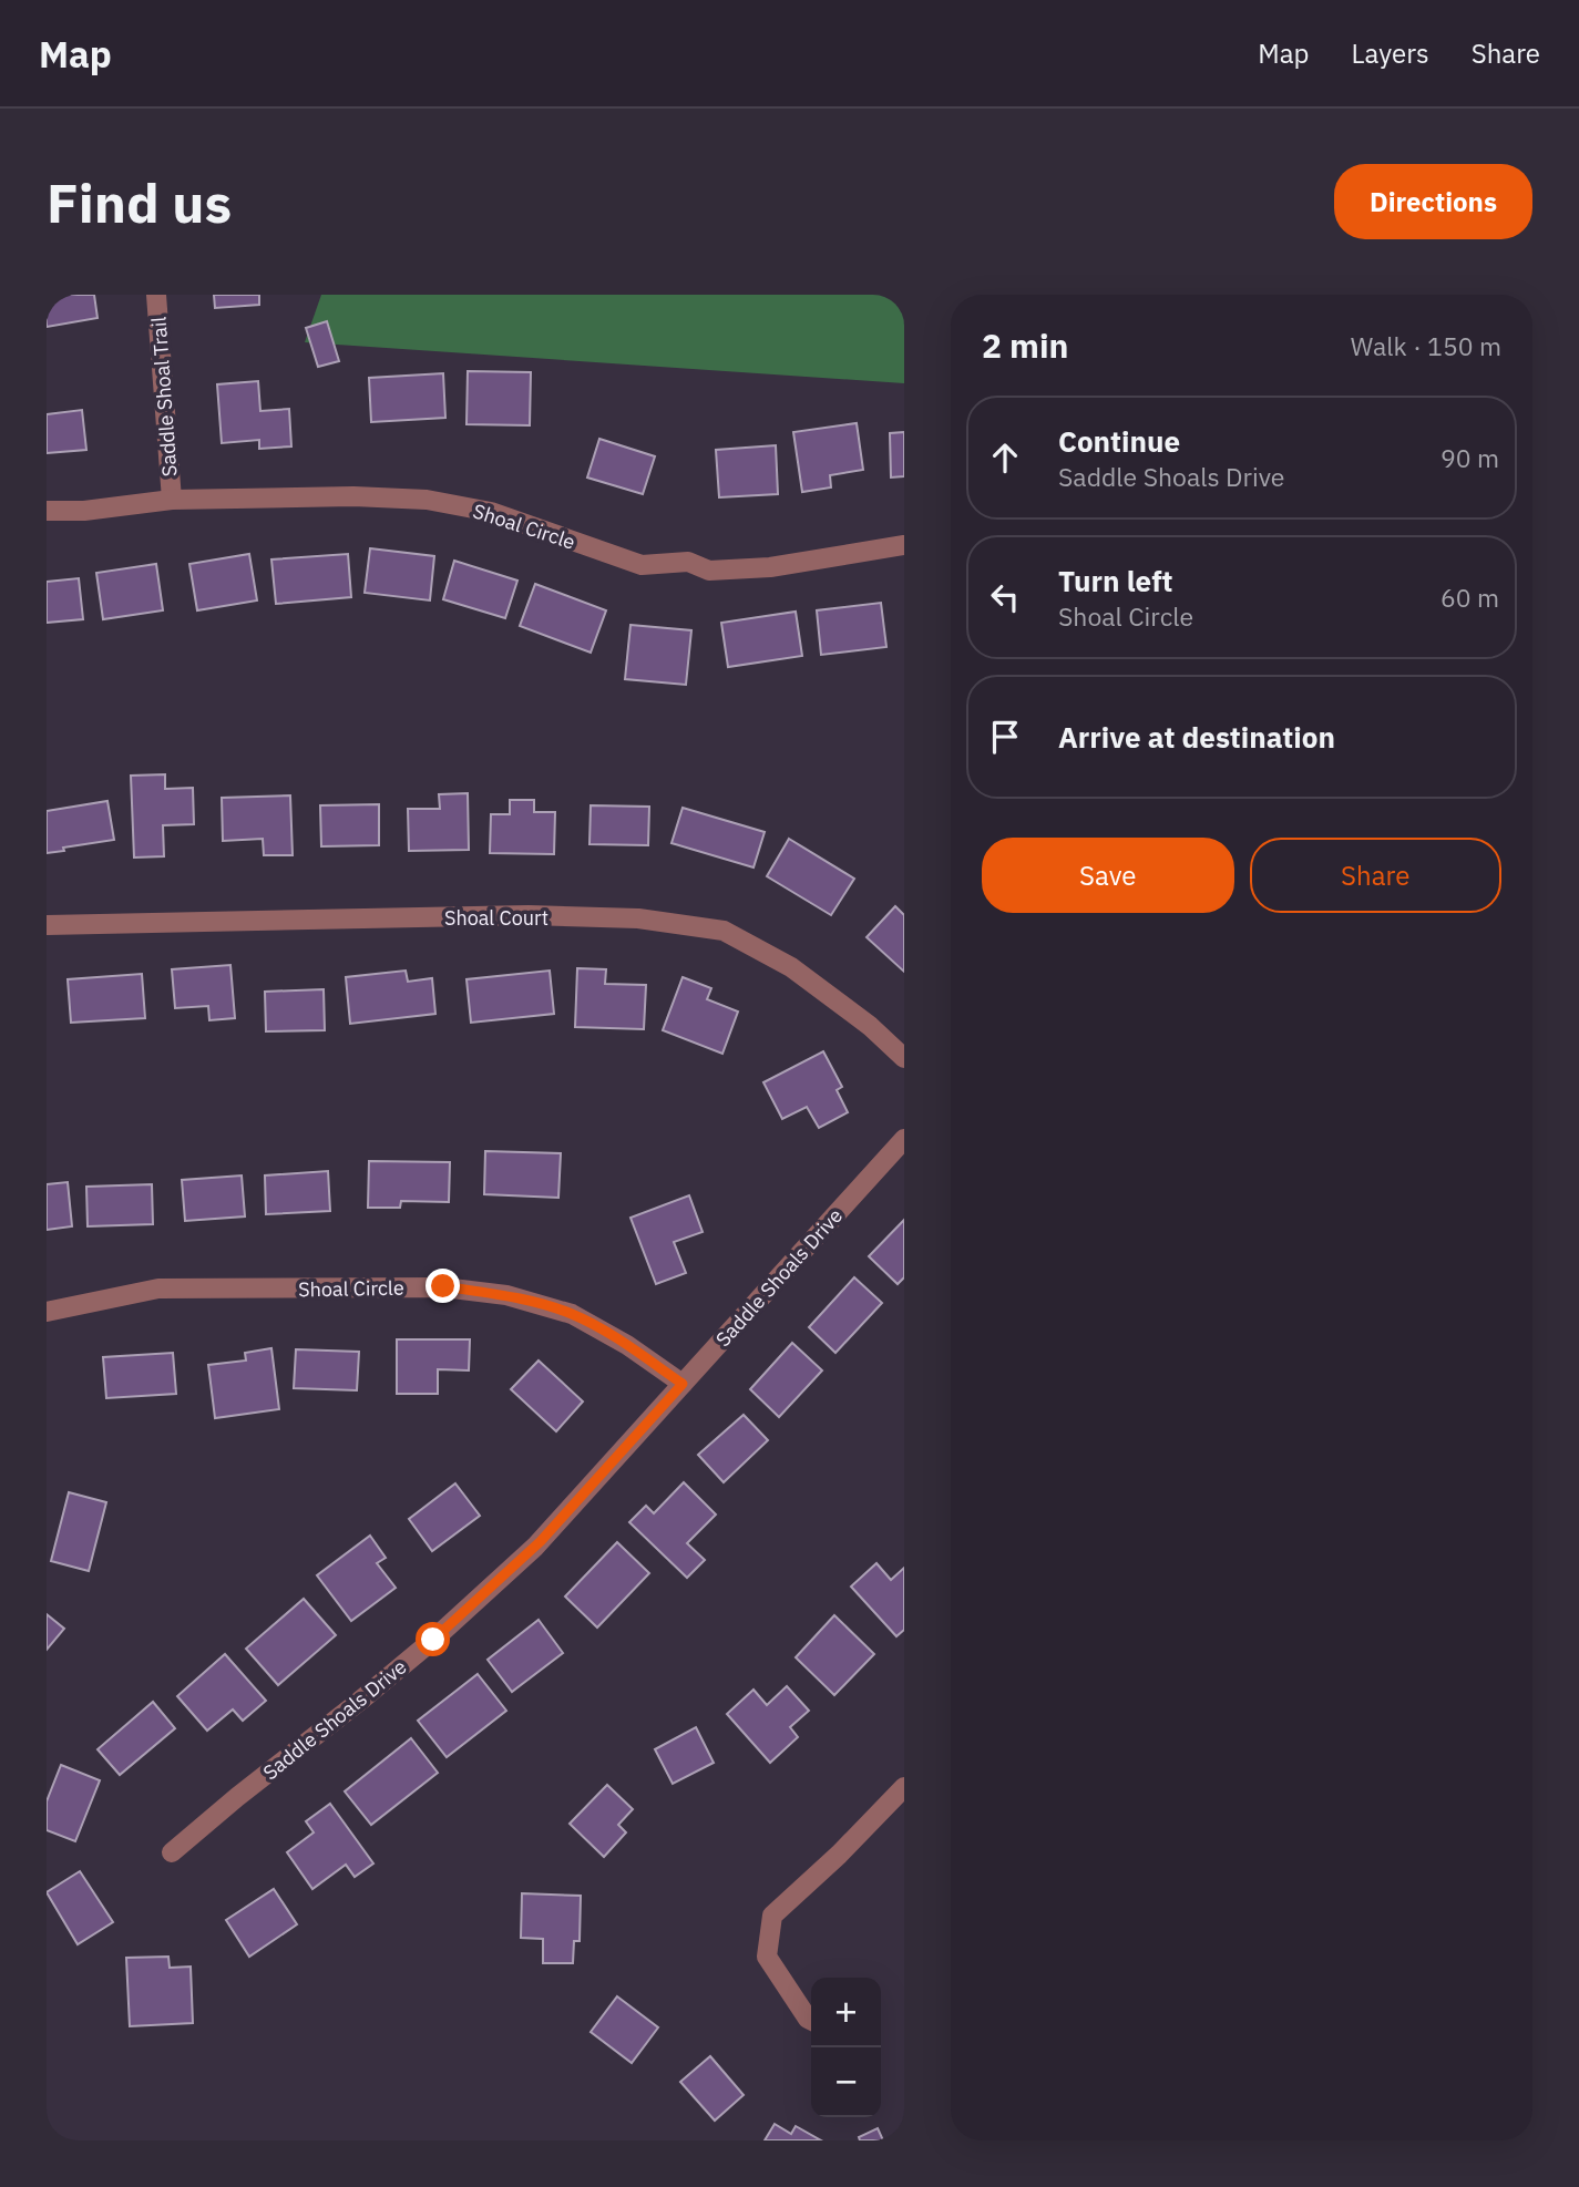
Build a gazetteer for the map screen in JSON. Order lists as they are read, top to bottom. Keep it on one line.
{"streets":{"street":["Saddle Shoal Trail","Shoal Circle","Shoal Court","Saddle Shoals Drive"]},"crossings":[["Saddle Shoal Trail","Shoal Circle"],["Shoal Circle","Saddle Shoals Drive"]],"page":{"header":"Map","nav":["Map","Layers","Share"],"buttons":["Directions",["Save","Share"]],"title":"Find us","heading":["2 min","Walk · 150 m"],"list":[["Continue","Saddle Shoals Drive","90 m"],["Turn left","Shoal Circle","60 m"],"Arrive at destination"],"map_buttons":["+","−"]}}
